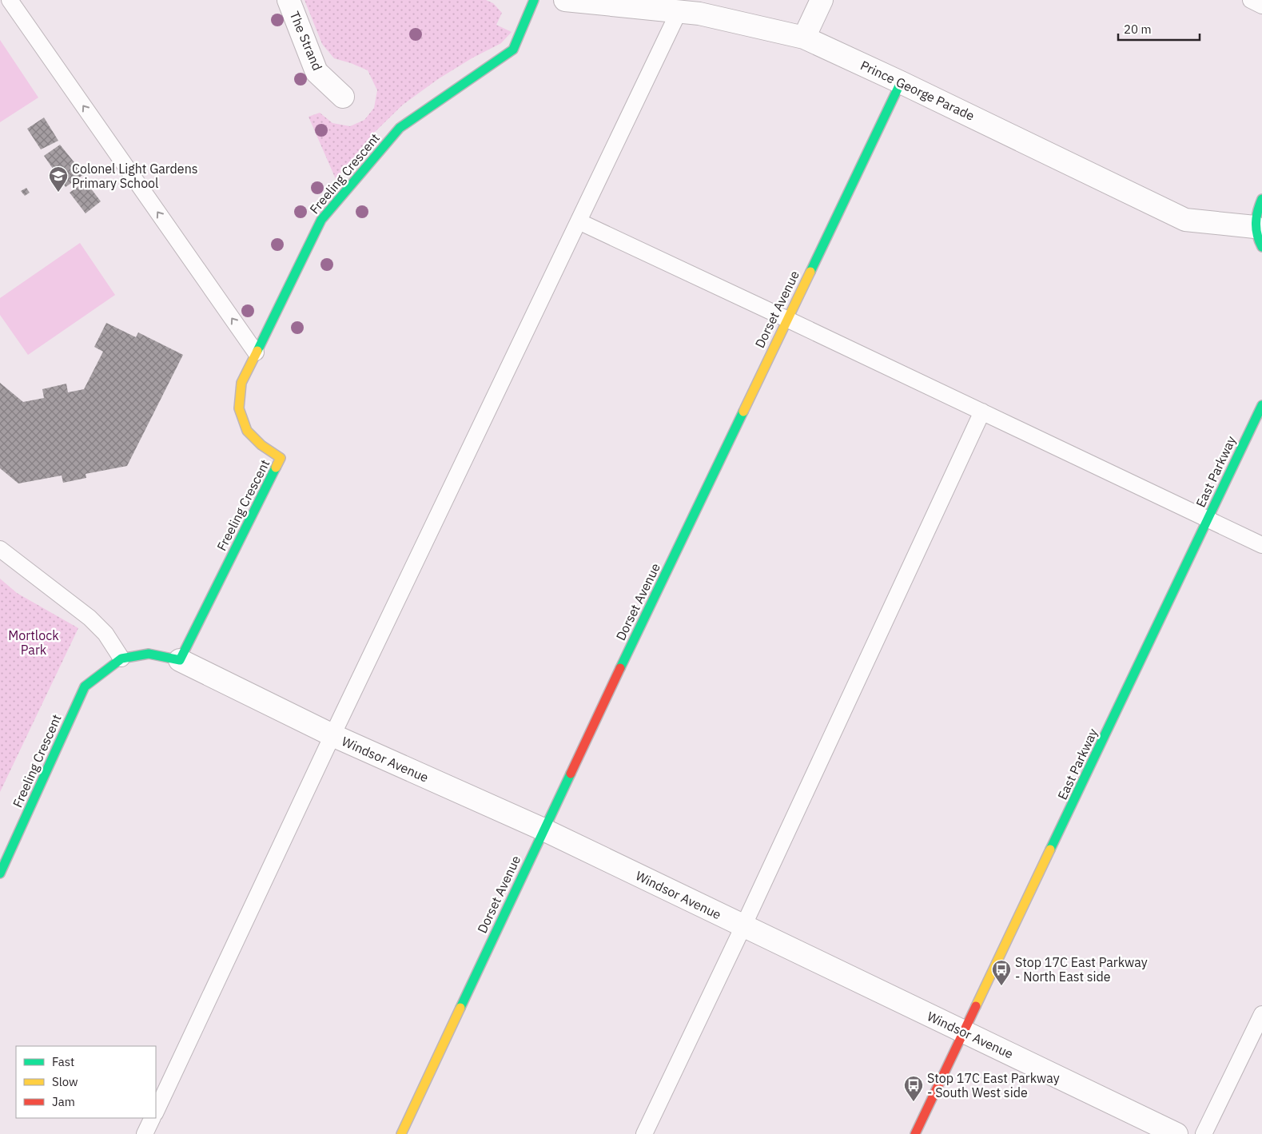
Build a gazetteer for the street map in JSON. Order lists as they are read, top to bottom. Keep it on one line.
{"streets":{"street":["The Strand","Prince George Parade","Freeling Crescent","Dorset Avenue","East Parkway","Windsor Avenue"]},"crossings":[["Prince George Parade","Dorset Avenue"],["Freeling Crescent","Windsor Avenue"],["Dorset Avenue","Windsor Avenue"],["East Parkway","Windsor Avenue"]],"parks":["Mortlock Park"],"places":{"school or university":["Colonel Light Gardens Primary School"],"bus stop":["Stop 17C East Parkway - North East side","Stop 17C East Parkway - South West side"]},"legend":["Fast","Slow","Jam"],"scale_bar":"20 m"}
